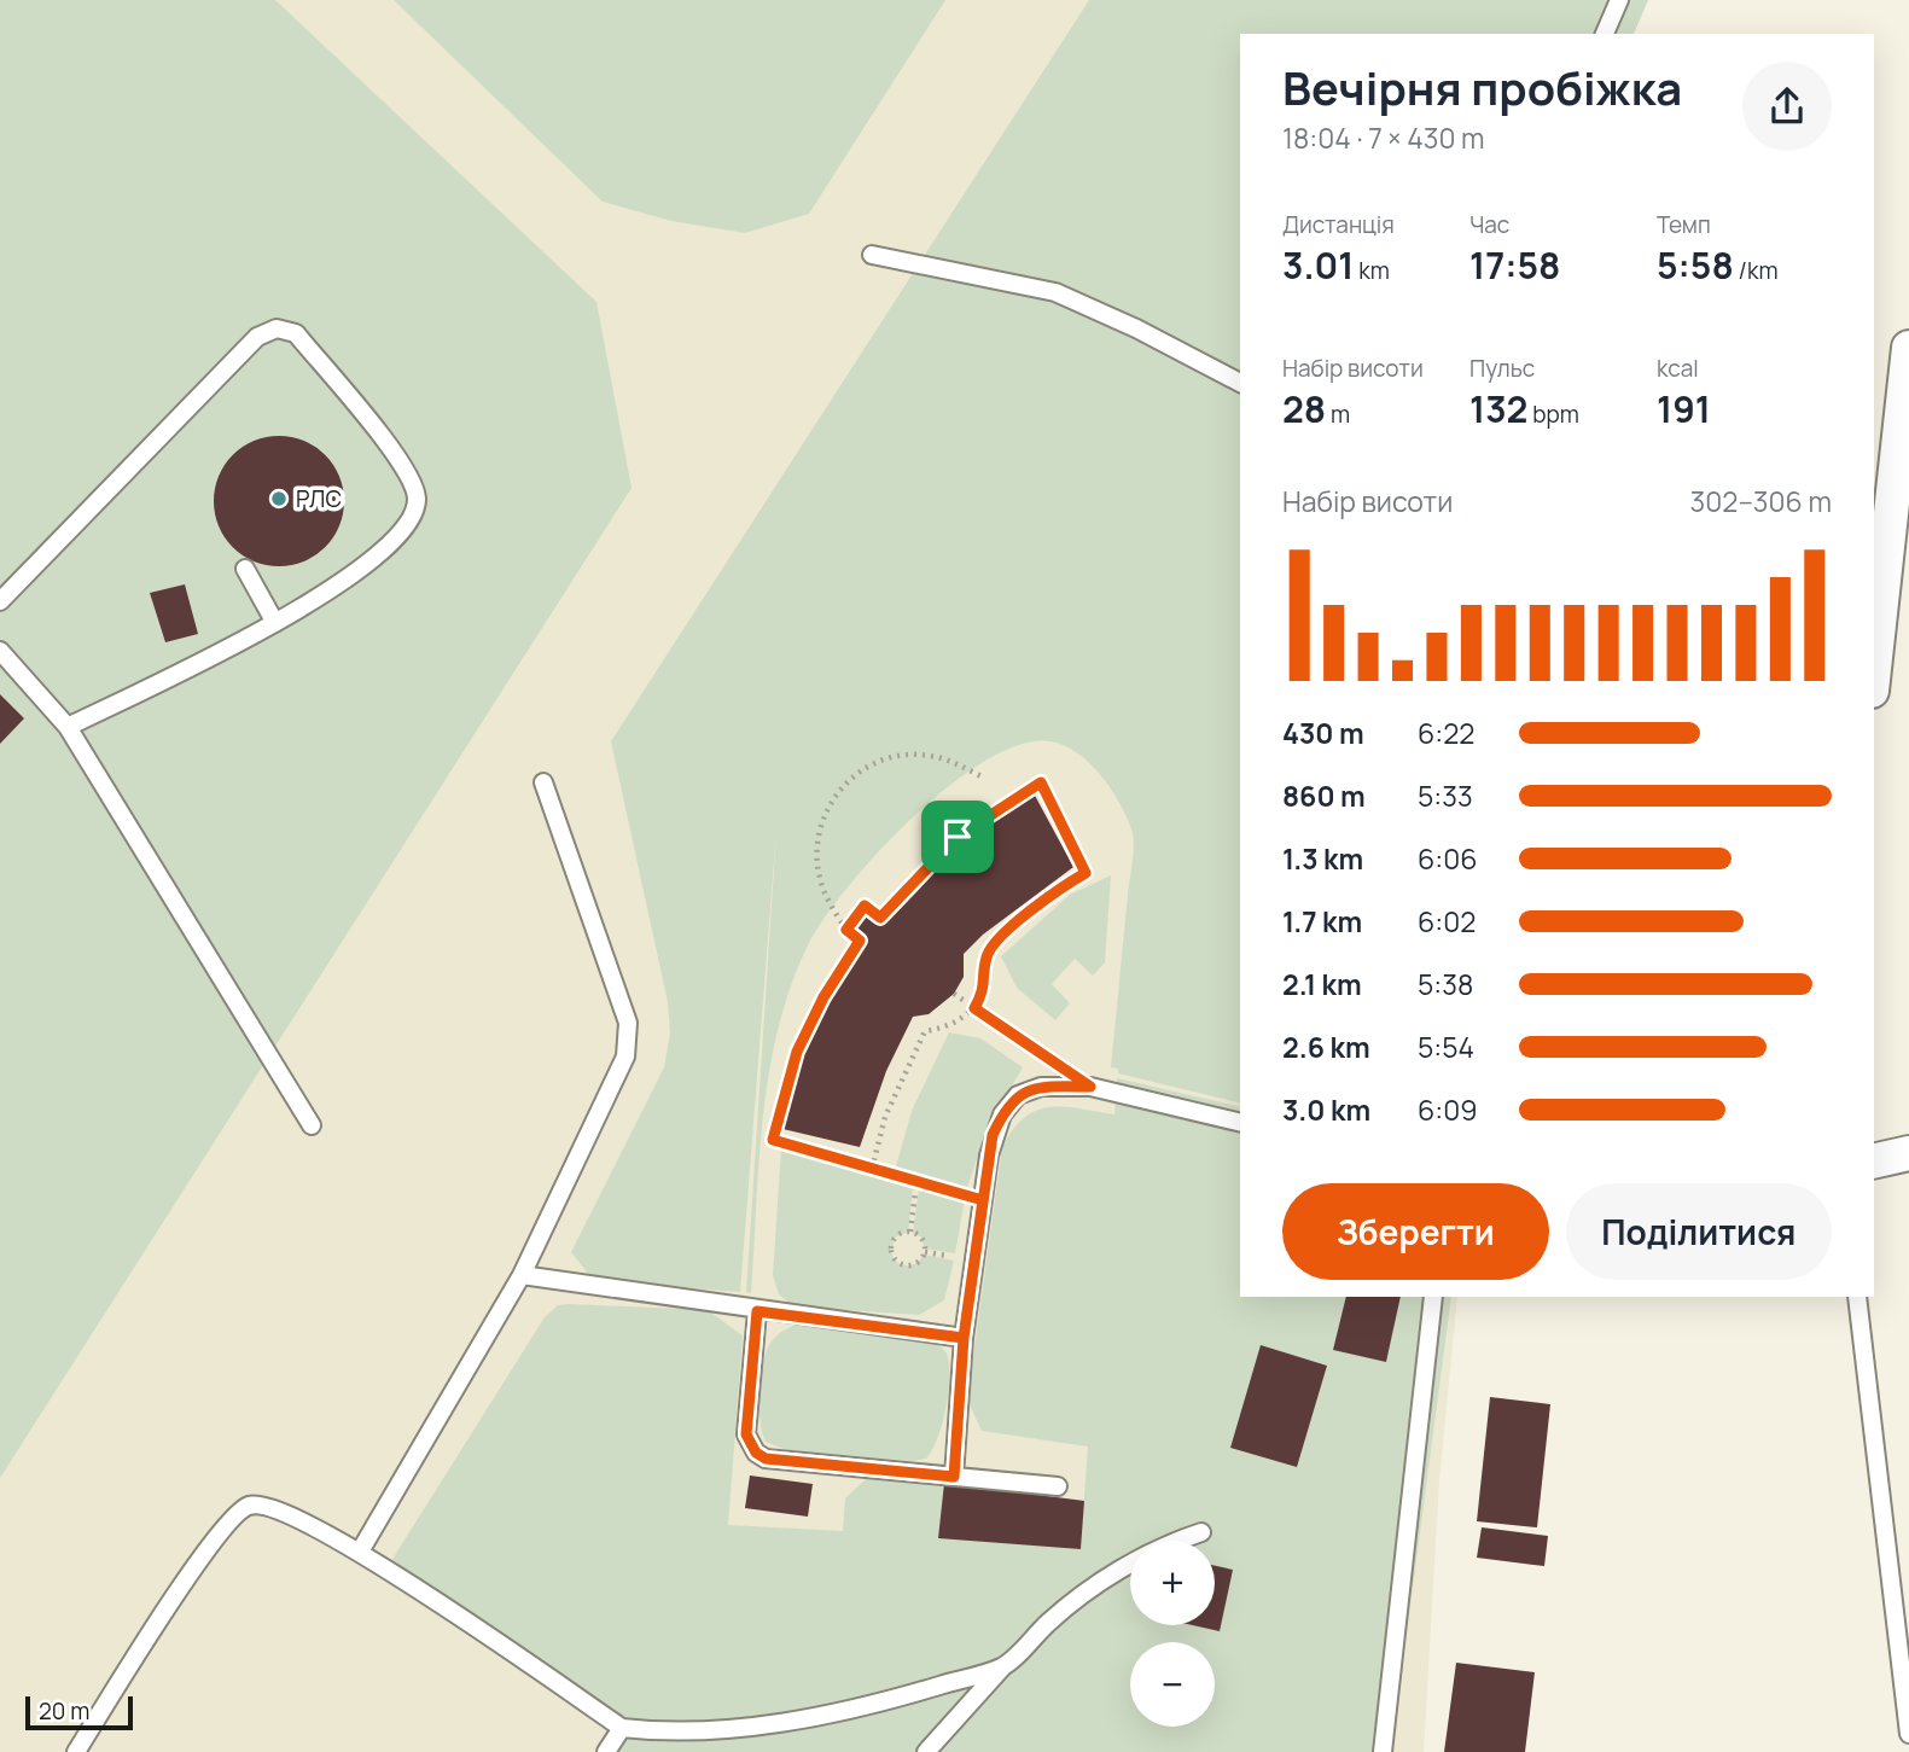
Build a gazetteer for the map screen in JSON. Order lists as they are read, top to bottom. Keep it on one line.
{"places":["РЛС"],"scale_bar":"20 m","page":{"heading":["Вечірня пробіжка","18:04 · 7 × 430 m"],"stats":[["Дистанція","3.01 km"],["Час","17:58"],["Темп","5:58 /km"],["Набір висоти","28 m"],["Пульс","132 bpm"],["kcal","191"]],"chart":["Набір висоти","302–306 m"],"list":[{"name":"430 m","note":"6:22"},{"name":"860 m","note":"5:33"},{"name":"1.3 km","note":"6:06"},{"name":"1.7 km","note":"6:02"},{"name":"2.1 km","note":"5:38"},{"name":"2.6 km","note":"5:54"},{"name":"3.0 km","note":"6:09"}],"buttons":["Зберегти","Поділитися"],"map_buttons":["+","−"],"scale":"20 m"}}
